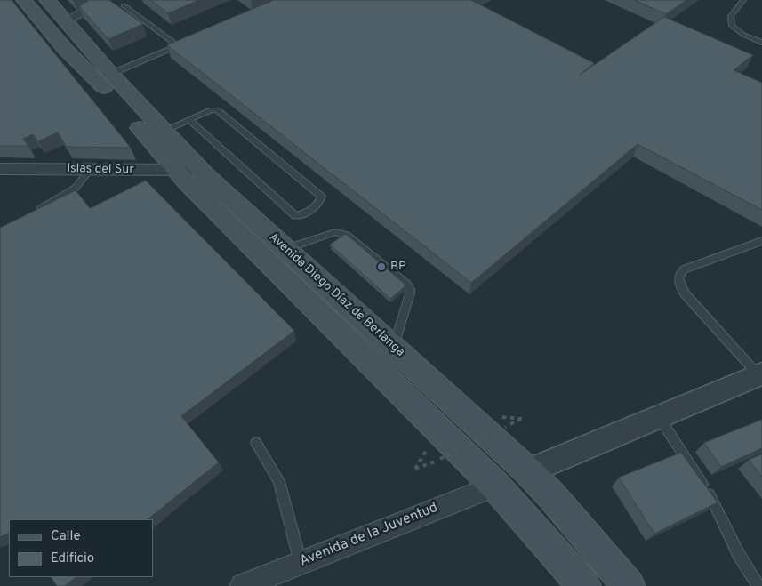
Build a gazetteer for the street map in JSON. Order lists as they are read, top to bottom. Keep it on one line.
{"streets":{"main road":["Avenida Diego Díaz de Berlanga"],"street":["Islas del Sur","Avenida de la Juventud"]},"crossings":[["Islas del Sur","Avenida Diego Díaz de Berlanga"],["Avenida Diego Díaz de Berlanga","Avenida de la Juventud"]],"places":["BP"],"legend":["Calle","Edificio"]}
